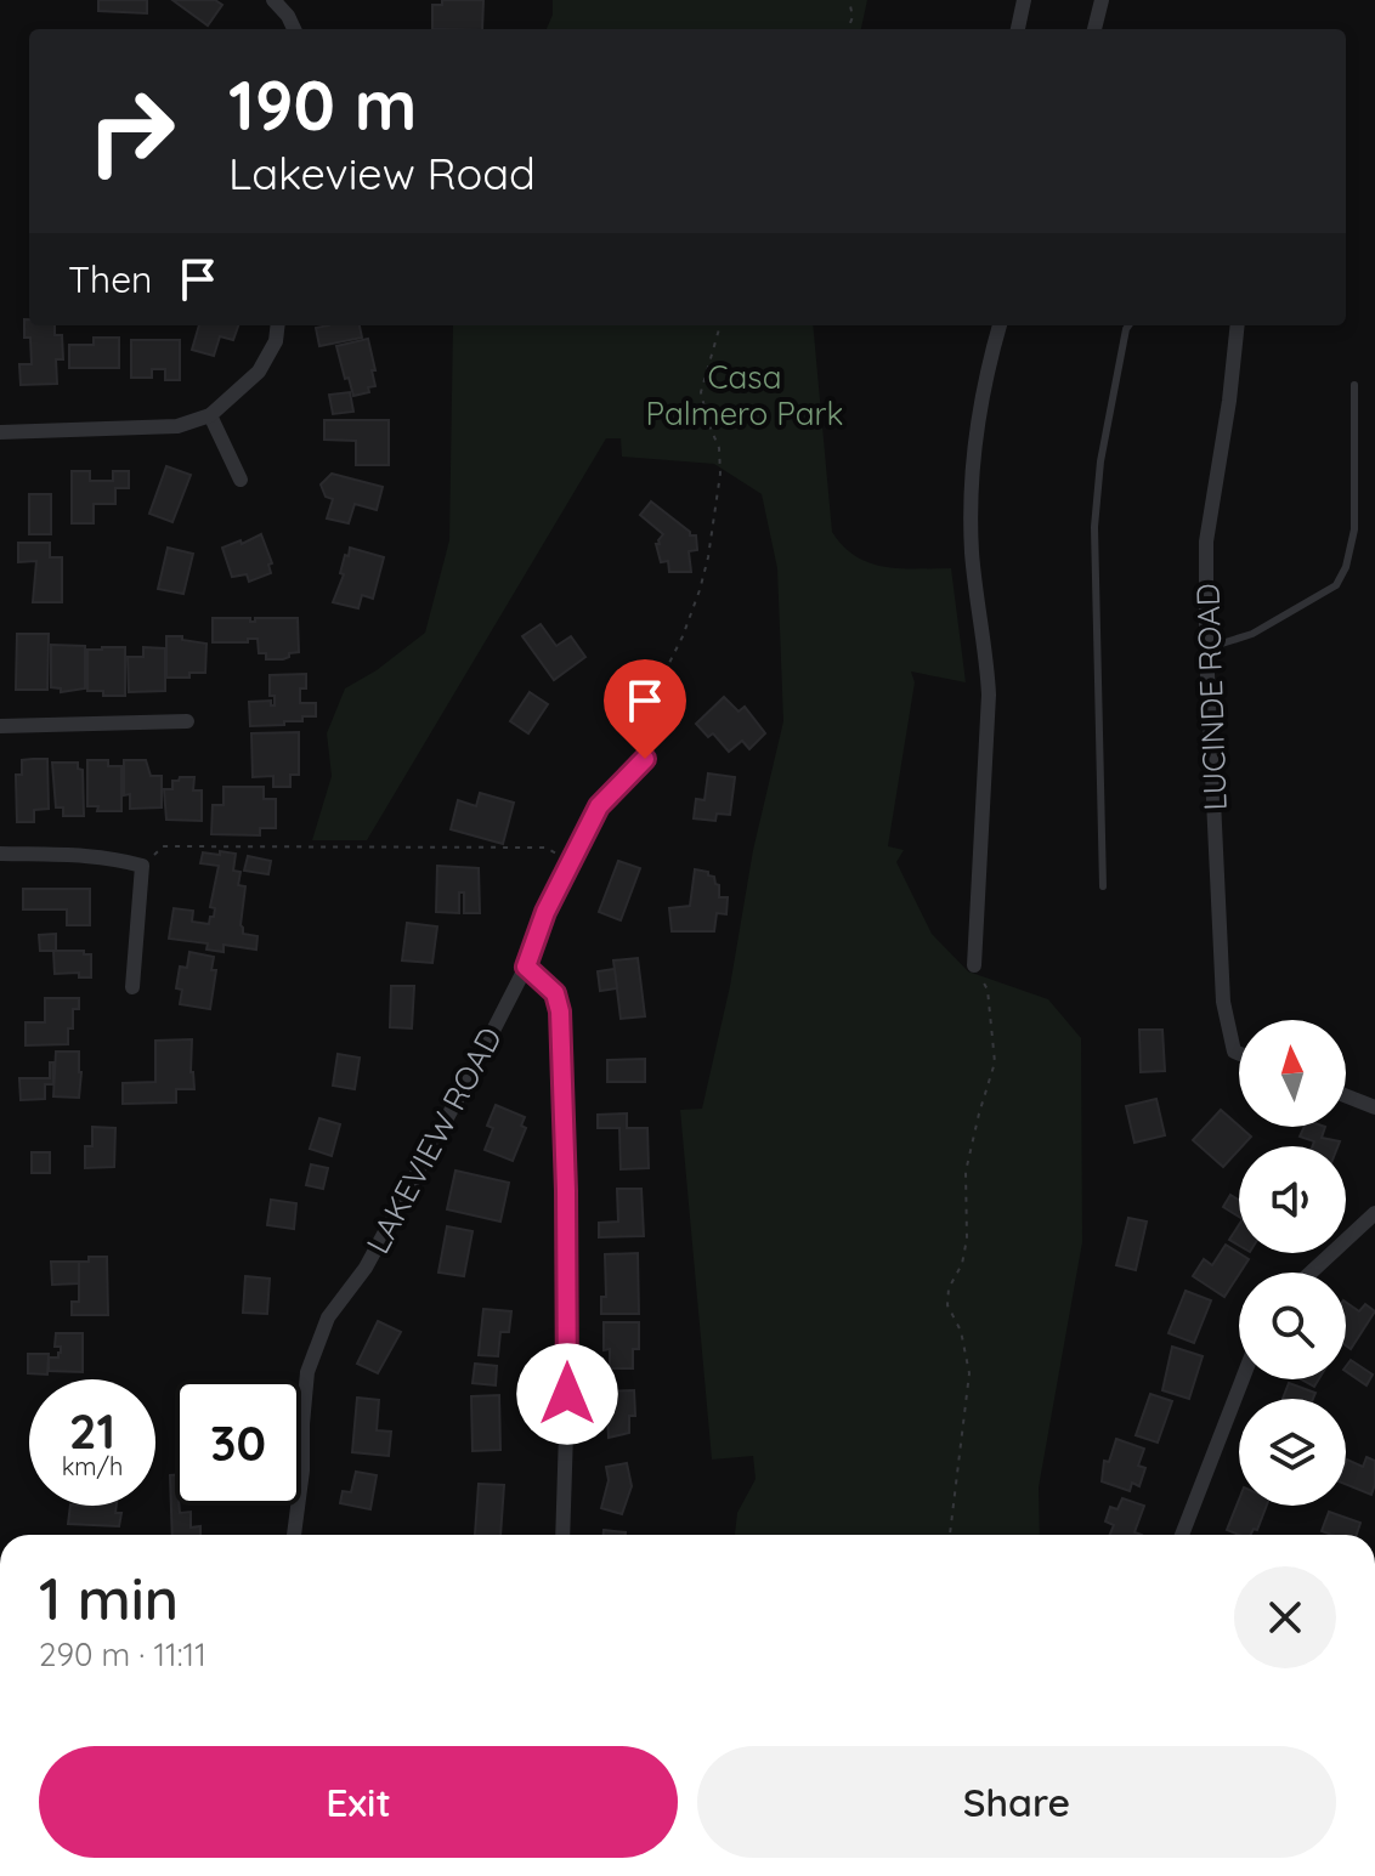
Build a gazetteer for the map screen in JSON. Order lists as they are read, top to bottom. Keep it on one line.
{"streets":{"street":["LUCINDE ROAD","LAKEVIEW ROAD"]},"parks":["Casa Palmero Park"],"north":"top","page":{"turn":["190 m","Lakeview Road"],"then":"Then","speed":"21 km/h","limit":"30","heading":["1 min","290 m · 11:11"],"buttons":["Exit","Share"]}}
